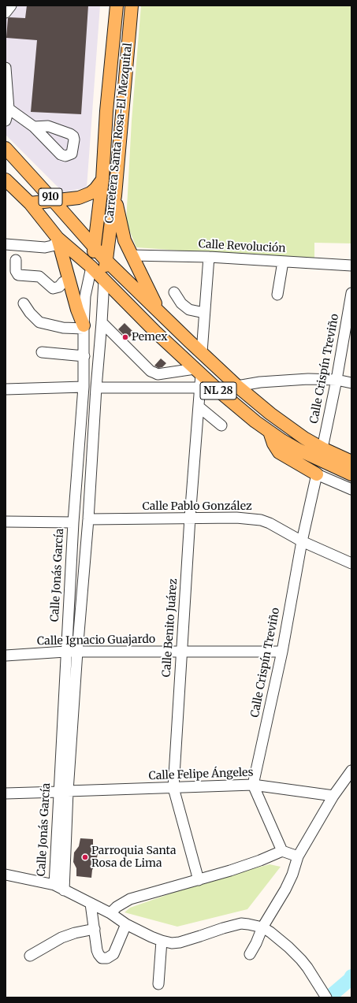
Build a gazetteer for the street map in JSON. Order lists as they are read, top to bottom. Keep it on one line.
{"streets":{"main road":["Carretera Santa Rosa-El Mezquital","910","NL 28"],"street":["Calle Revolución","Calle Crispín Treviño","Calle Pablo González","Calle Jonás García","Calle Benito Juárez","Calle Ignacio Guajardo","Calle Felipe Ángeles"]},"crossings":[["Carretera Santa Rosa-El Mezquital","NL 28"],["Carretera Santa Rosa-El Mezquital","Calle Jonás García"],["910","NL 28"],["910","Calle Jonás García"],["Calle Crispín Treviño","NL 28"],["Calle Crispín Treviño","Calle Pablo González"],["Calle Crispín Treviño","Calle Ignacio Guajardo"],["Calle Crispín Treviño","Calle Felipe Ángeles"],["NL 28","Calle Jonás García"],["NL 28","Calle Benito Juárez"],["Calle Pablo González","Calle Jonás García"],["Calle Pablo González","Calle Benito Juárez"],["Calle Jonás García","Calle Ignacio Guajardo"],["Calle Jonás García","Calle Felipe Ángeles"],["Calle Benito Juárez","Calle Ignacio Guajardo"],["Calle Benito Juárez","Calle Felipe Ángeles"]],"places":["Pemex","Parroquia Santa Rosa de Lima"]}
